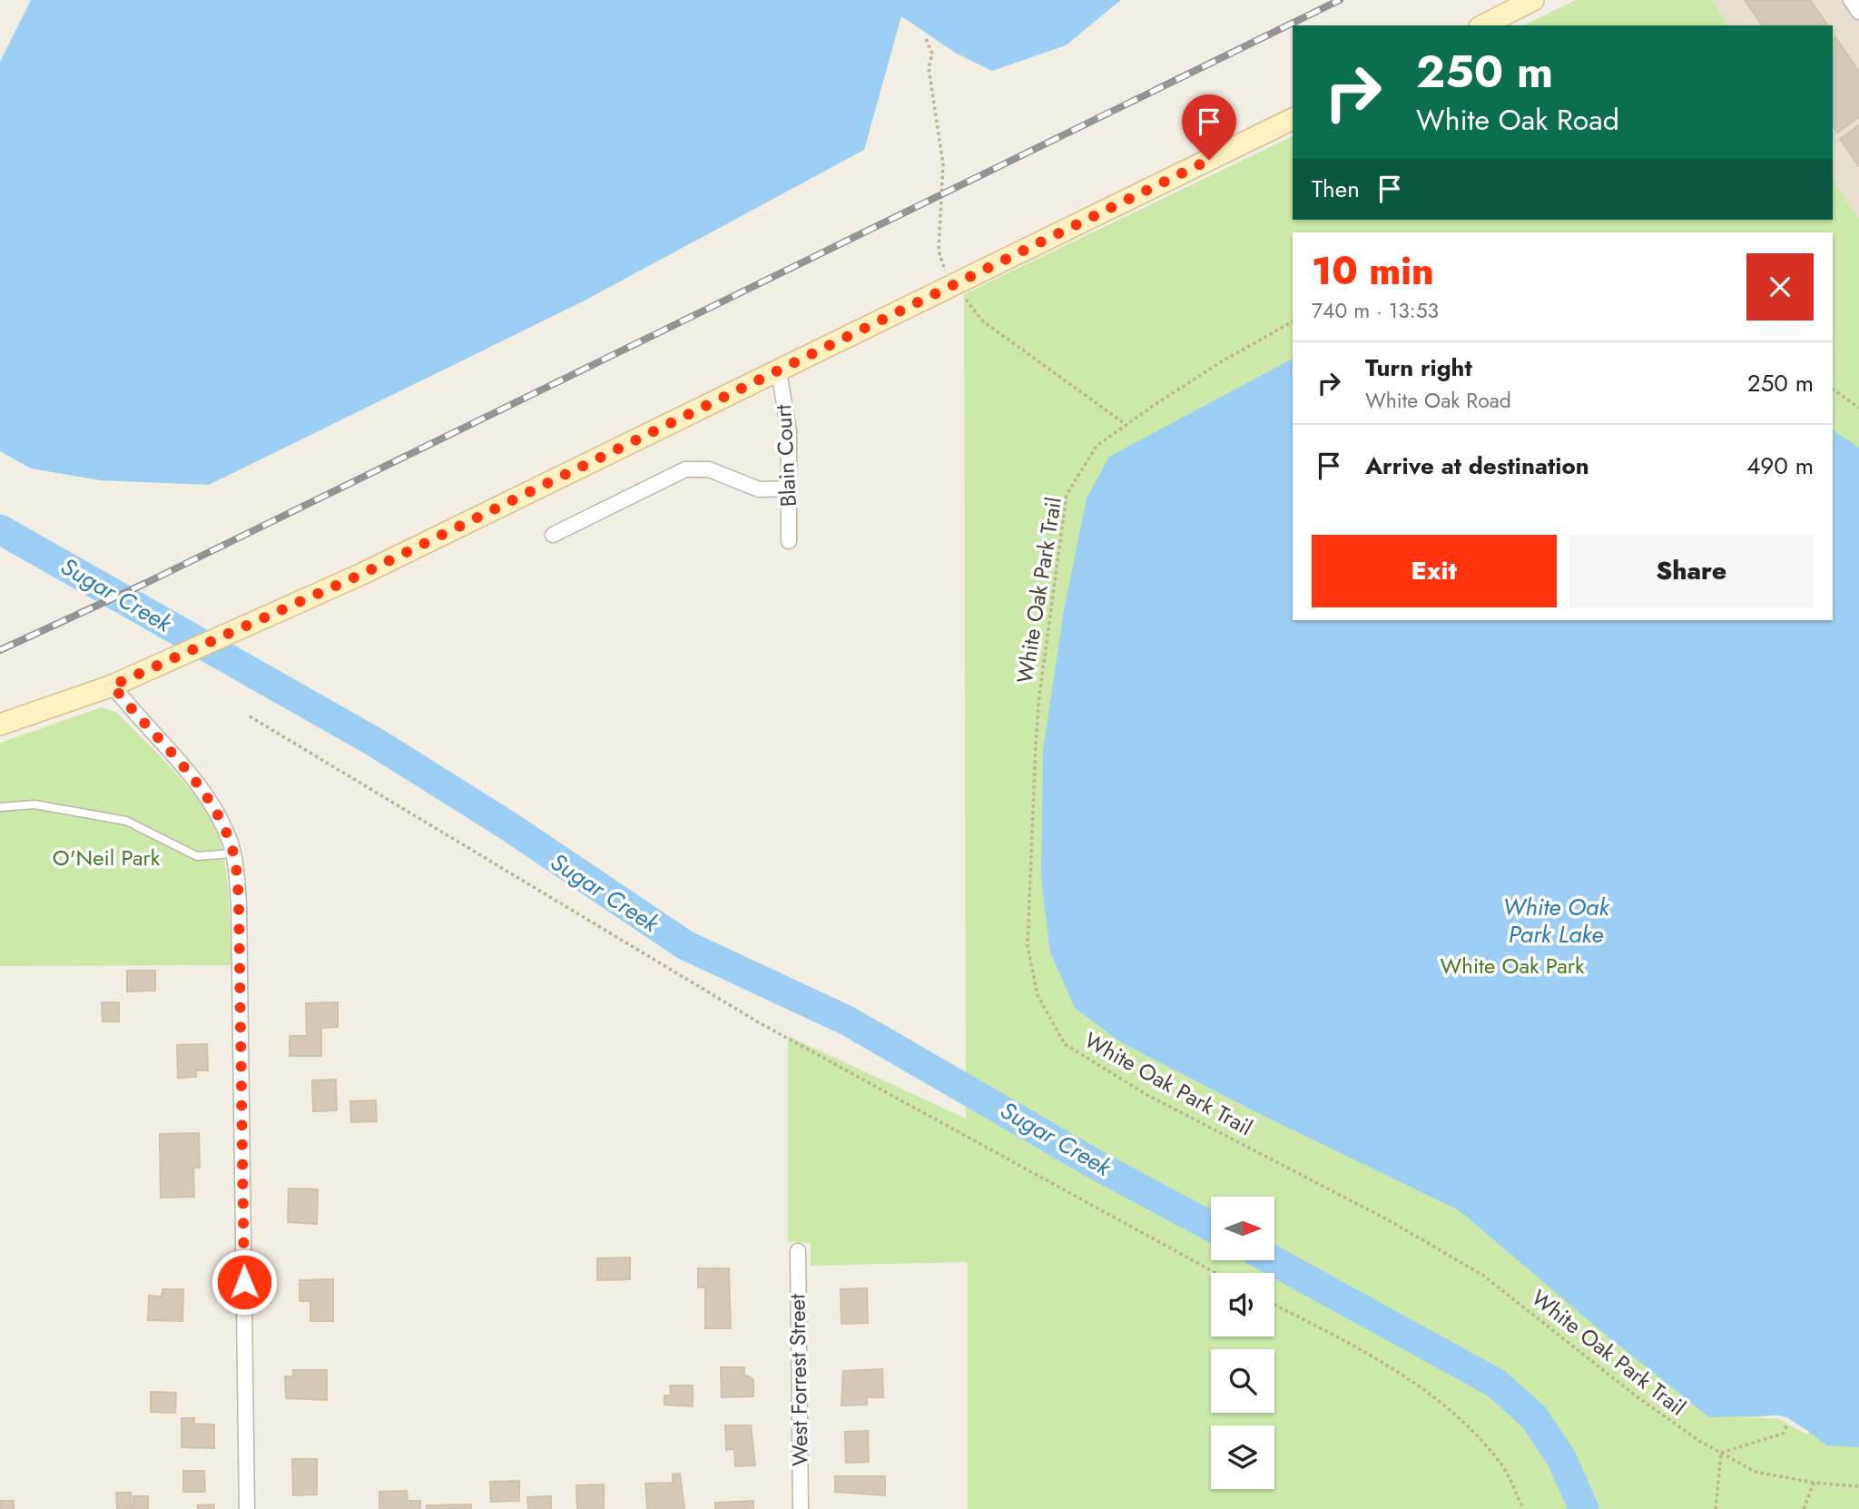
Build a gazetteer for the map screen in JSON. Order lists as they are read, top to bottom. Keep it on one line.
{"streets":{"street":["Blain Court","West Forrest Street"],"path":["White Oak Park Trail"]},"water":["Sugar Creek","White Oak Park Lake"],"parks":["O'Neil Park","White Oak Park"],"north":"right","page":{"turn":["250 m","White Oak Road"],"then":"Then","heading":["10 min","740 m · 13:53"],"list":[{"name":"Turn right","note":"White Oak Road","value":"250 m"},{"name":"Arrive at destination","value":"490 m"}],"buttons":["Exit","Share"]}}
